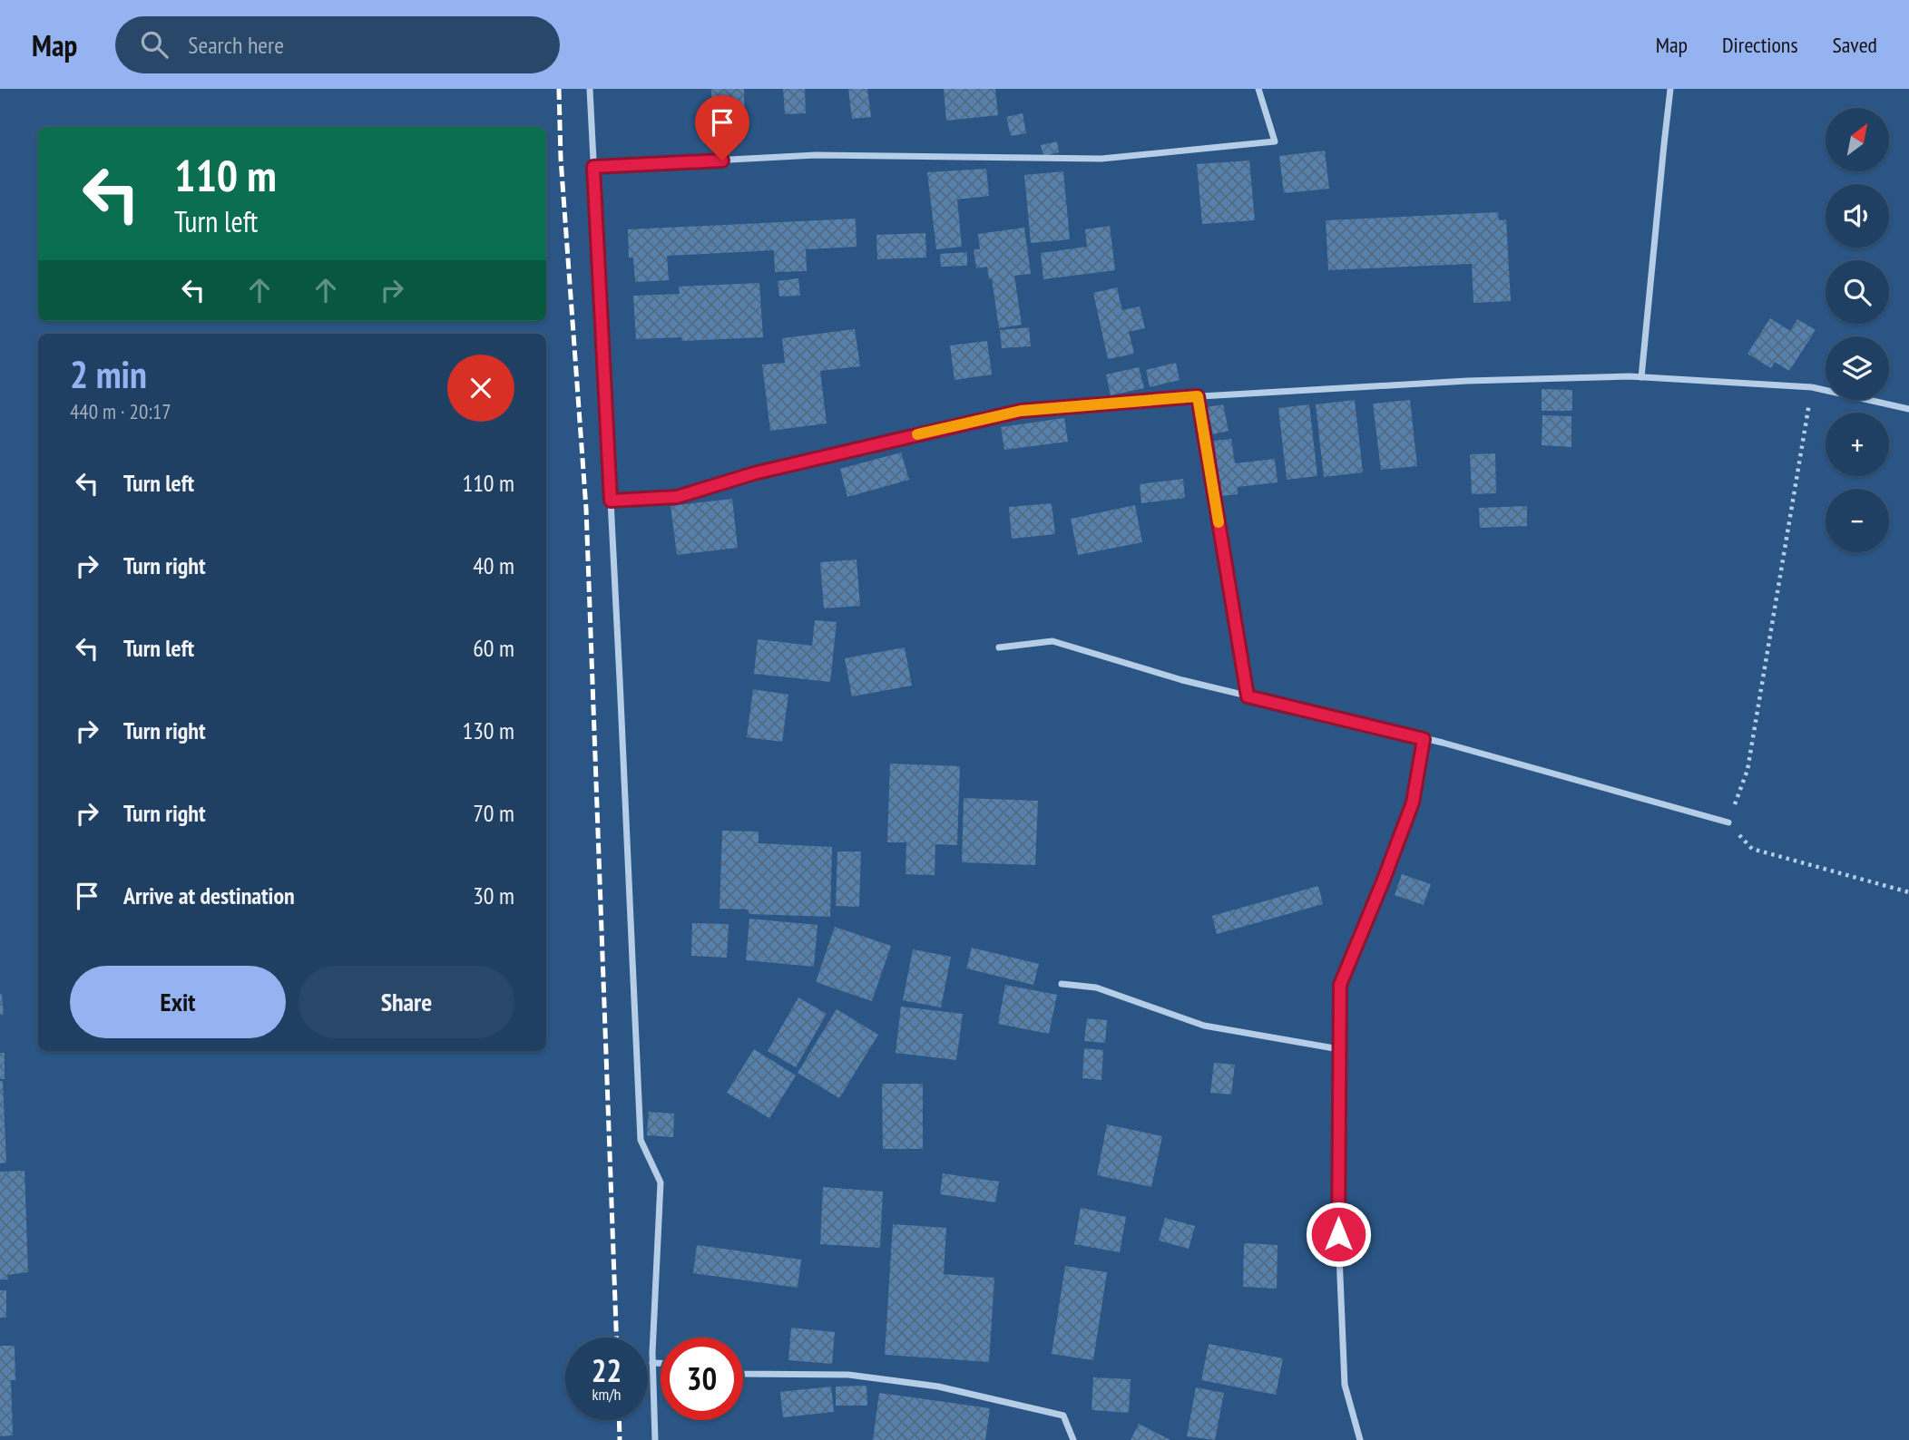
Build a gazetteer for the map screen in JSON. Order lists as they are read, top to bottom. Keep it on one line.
{"north":"top right","page":{"header":"Map","search":"Search here","nav":["Map","Directions","Saved"],"map_buttons":["+","−"],"turn":["110 m","Turn left"],"heading":["2 min","440 m · 20:17"],"list":[{"name":"Turn left","value":"110 m"},{"name":"Turn right","value":"40 m"},{"name":"Turn left","value":"60 m"},{"name":"Turn right","value":"130 m"},{"name":"Turn right","value":"70 m"},{"name":"Arrive at destination","value":"30 m"}],"buttons":["Exit","Share"],"speed":"22 km/h","limit":"30"}}
